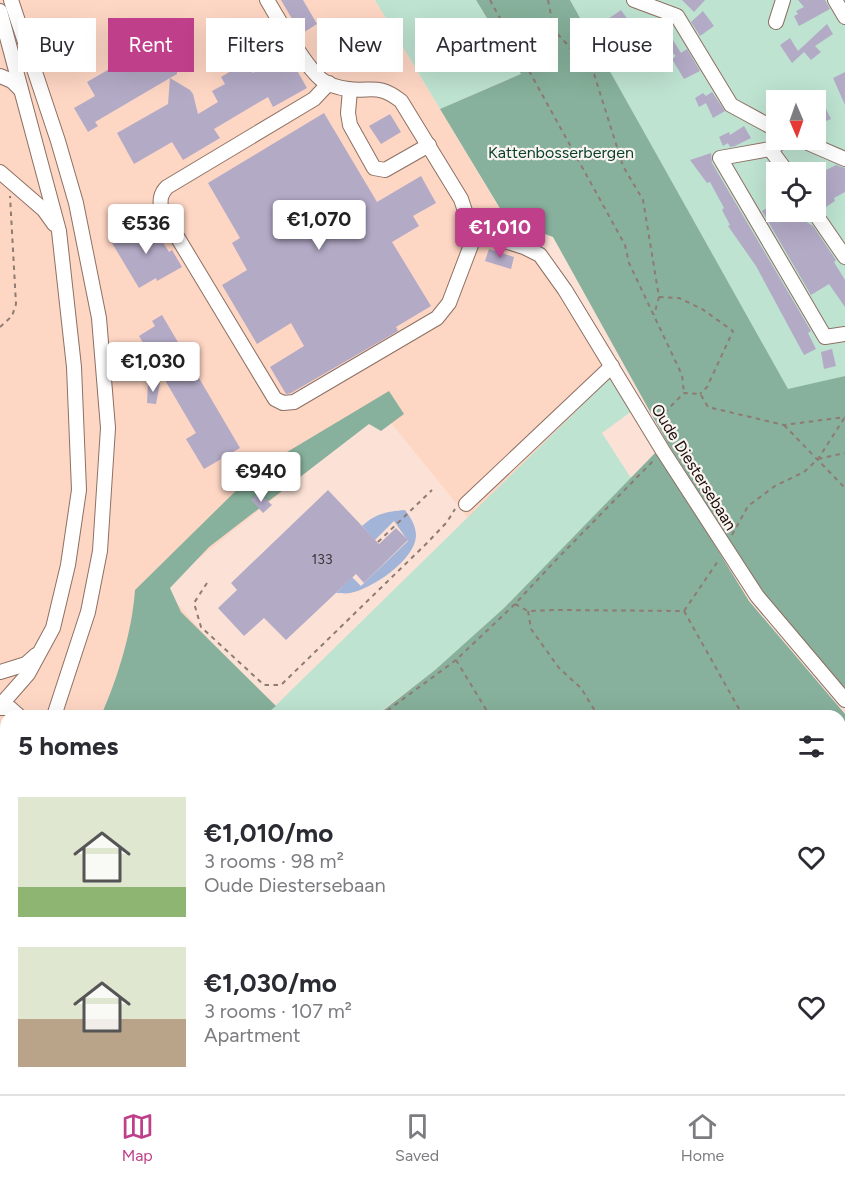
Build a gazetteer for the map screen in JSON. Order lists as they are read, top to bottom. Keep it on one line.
{"streets":{"street":["Oude Diestersebaan"]},"parks":["Kattenbosserbergen"],"house_numbers":["133"],"north":"bottom","page":{"chip":["Buy","Rent","Filters","New","Apartment","House"],"price":["€1,070","€536","€1,010","€1,030","€940"],"heading":"5 homes","list":[{"name":"€1,010/mo","note":"3 rooms · 98 m² · Oude Diestersebaan"},{"name":"€1,030/mo","note":"3 rooms · 107 m² · Apartment"}],"tabs":["Map","Saved","Home"]}}
